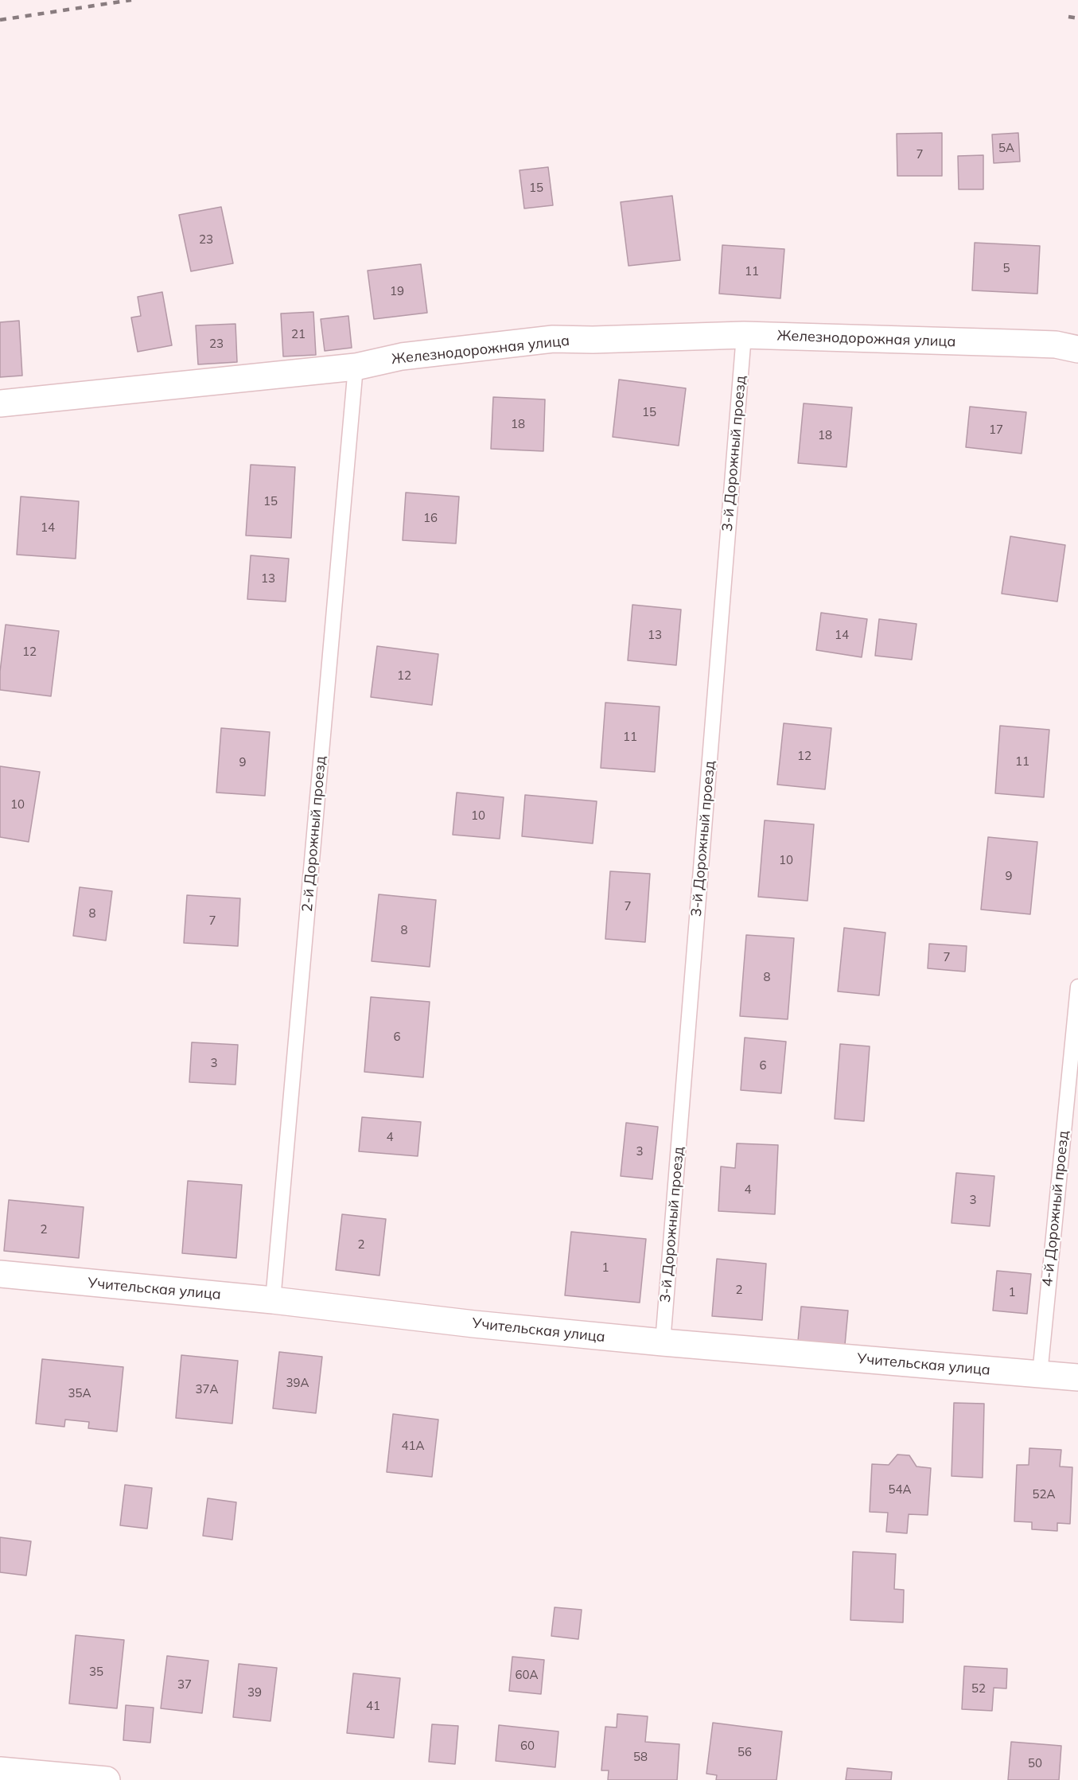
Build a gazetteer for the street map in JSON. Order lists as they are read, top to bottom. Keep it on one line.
{"streets":{"street":["Железнодорожная улица","Учительская улица"],"lane":["3-й Дорожный проезд","2-й Дорожный проезд","4-й Дорожный проезд"]},"crossings":[["Железнодорожная улица","3-й Дорожный проезд"],["Железнодорожная улица","2-й Дорожный проезд"],["3-й Дорожный проезд","Учительская улица"],["2-й Дорожный проезд","Учительская улица"],["4-й Дорожный проезд","Учительская улица"]],"house_numbers":["5А","7","15","23","5","11","19","21","23","15","18","17","18","15","16","14","13","13","14","12","12","11","12","11","9","10","10","10","9","7","8","7","8","7","8","6","3","6","4","3","4","3","2","2","1","2","1","39А","37А","35А","41А","54А","52А","35","60А","37","52","39","41","60","56","58","50"]}
